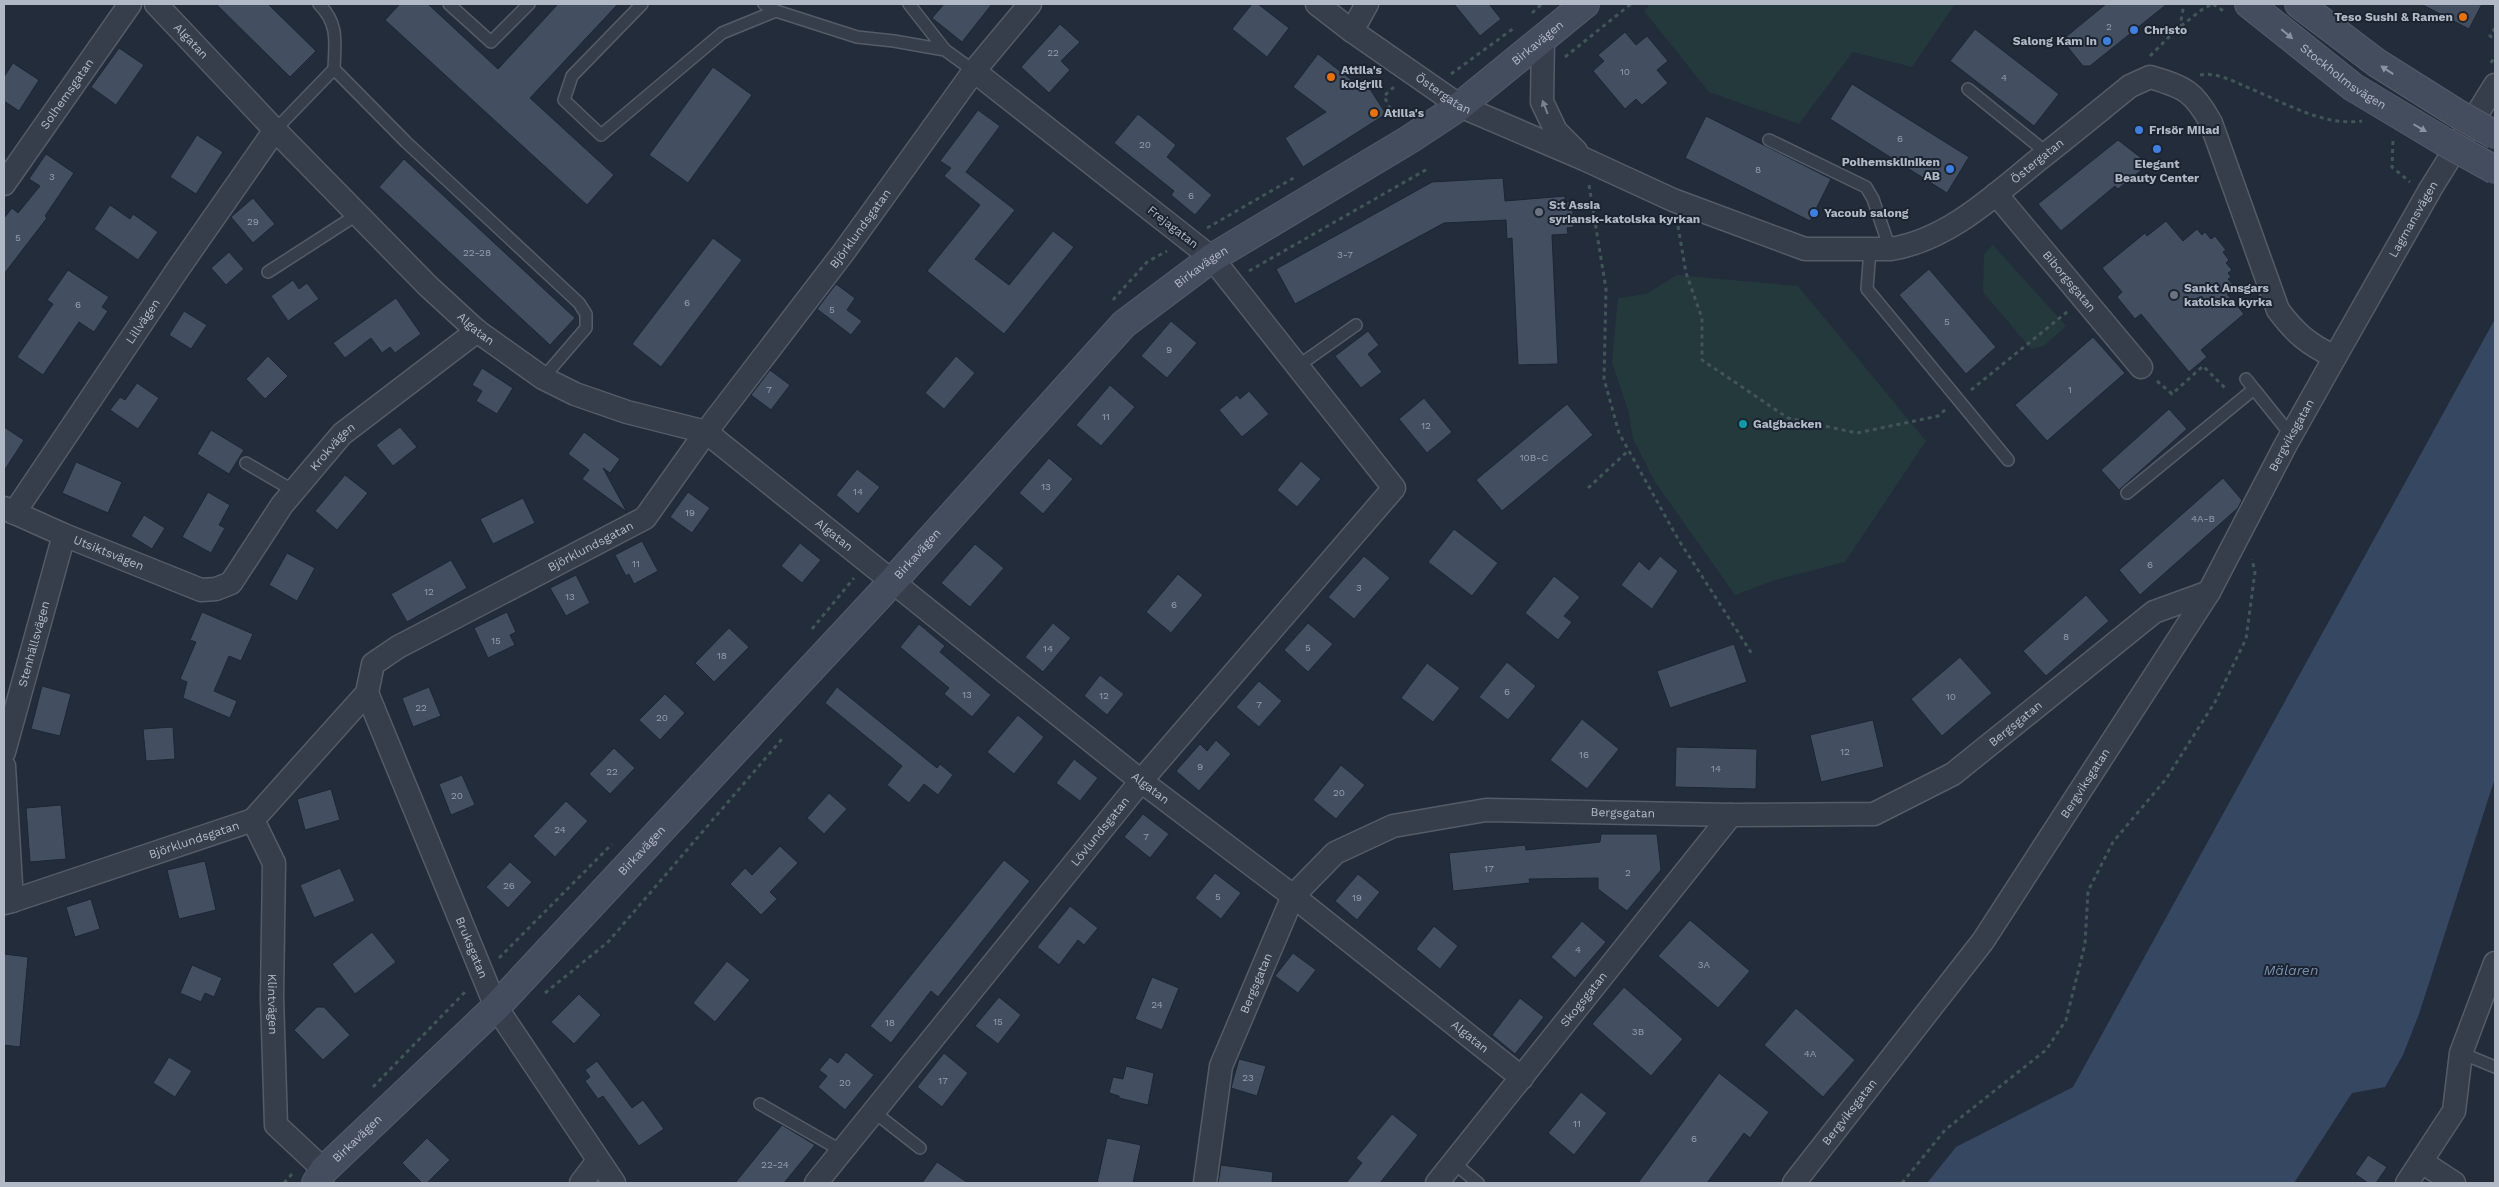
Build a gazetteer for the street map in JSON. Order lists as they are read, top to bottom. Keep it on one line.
{"streets":{"street":["Algatan","Birkavägen","Stockholmsvägen","Östergatan","Solhemsgatan","Lagmansvägen","Frejagatan","Björklundsgatan","Biborgsgatan","Lillvägen","Bergviksgatan","Krokvägen","Utsiktsvägen","Stenhällsvägen","Bergsgatan","Lövlundsgatan","Bruksgatan","Skogsgatan","Klintvägen"]},"crossings":[["Algatan","Birkavägen"],["Algatan","Björklundsgatan"],["Algatan","Lillvägen"],["Algatan","Krokvägen"],["Algatan","Bergsgatan"],["Algatan","Lövlundsgatan"],["Algatan","Skogsgatan"],["Birkavägen","Östergatan"],["Birkavägen","Frejagatan"],["Birkavägen","Bruksgatan"],["Birkavägen","Klintvägen"],["Östergatan","Biborgsgatan"],["Lagmansvägen","Bergviksgatan"],["Frejagatan","Björklundsgatan"],["Frejagatan","Lövlundsgatan"],["Björklundsgatan","Bruksgatan"],["Björklundsgatan","Klintvägen"],["Lillvägen","Utsiktsvägen"],["Bergviksgatan","Bergsgatan"],["Krokvägen","Utsiktsvägen"],["Utsiktsvägen","Stenhällsvägen"],["Bergsgatan","Skogsgatan"]],"water":["Mälaren"],"places":["Teso Sushi & Ramen","Christo","Salong Kam in","Attila's kolgrill","Atilla's","Frisör Milad","Elegant Beauty Center","Polhemskliniken AB","S:t Assia syriansk-katolska kyrkan","Yacoub salong","Sankt Ansgars katolska kyrka","Galgbacken"],"house_numbers":["2","22","10","4","6","20","8","3","6","29","5","22-28","3-7","6","6","5","5","9","7","1","11","12","10B-C","13","14","19","4A-B","11","6","3","12","13","6","8","15","5","14","18","6","13","12","10","7","22","20","12","16","9","14","22","20","20","24","7","17","2","26","5","19","4","3A","24","15","18","3B","4A","23","17","20","11","6","22-24"]}
